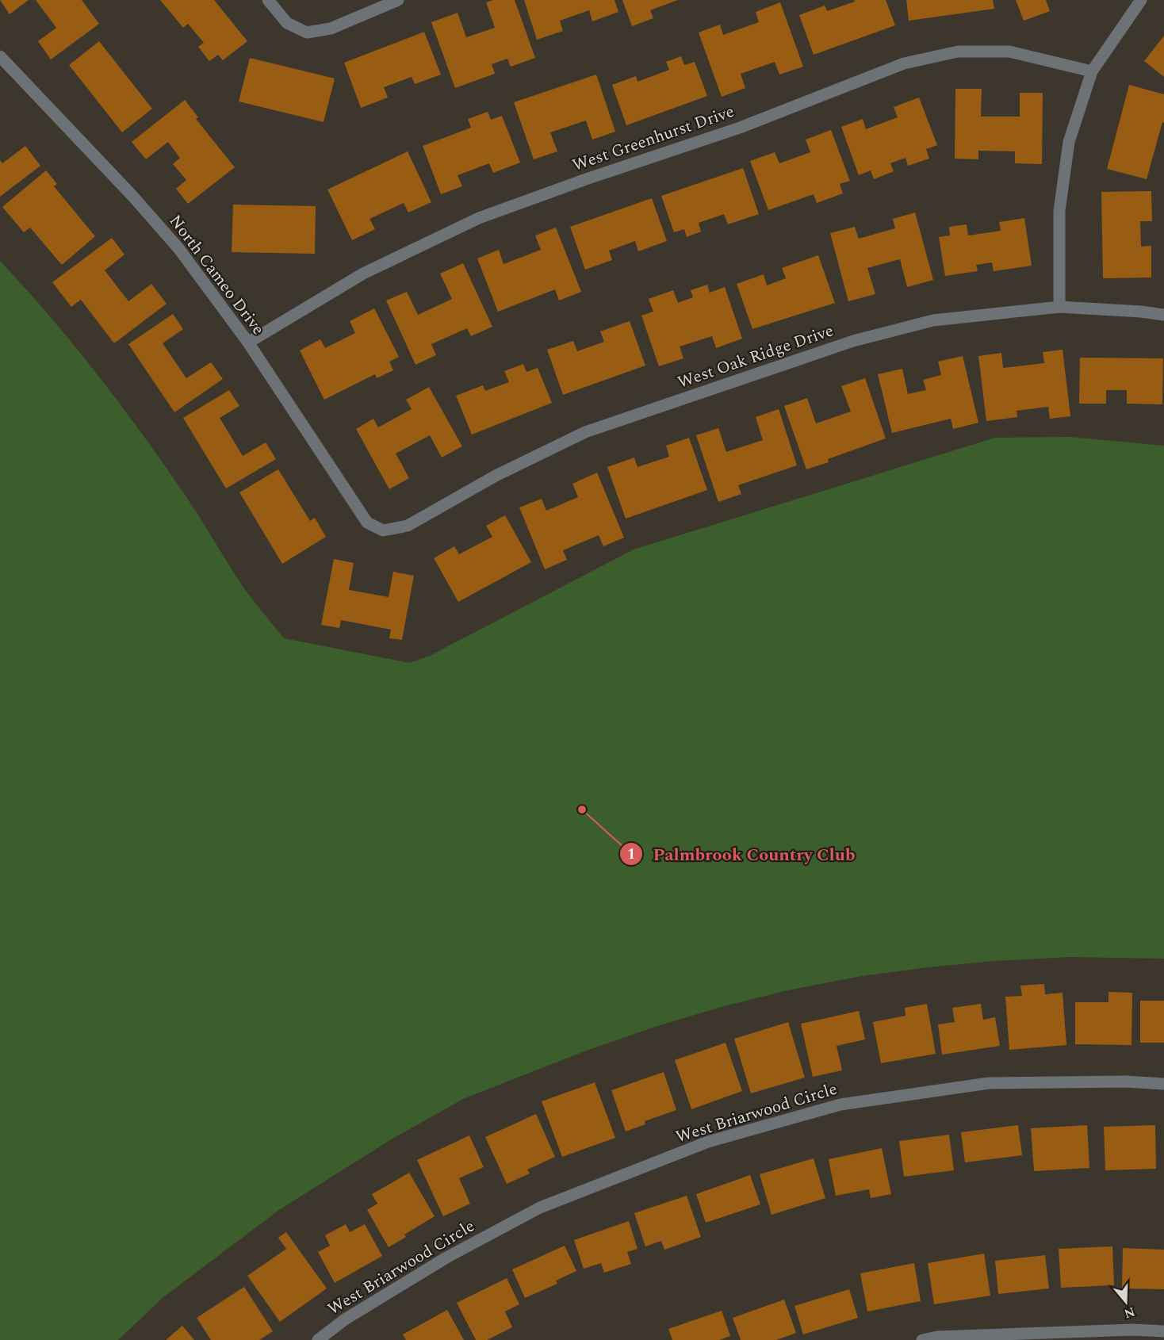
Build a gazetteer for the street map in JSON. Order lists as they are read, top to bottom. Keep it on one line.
{"streets":{"street":["West Greenhurst Drive","North Cameo Drive","West Oak Ridge Drive","West Briarwood Circle"]},"crossings":[["West Greenhurst Drive","North Cameo Drive"],["North Cameo Drive","West Oak Ridge Drive"]],"places":["Palmbrook Country Club"],"north":"bottom"}
